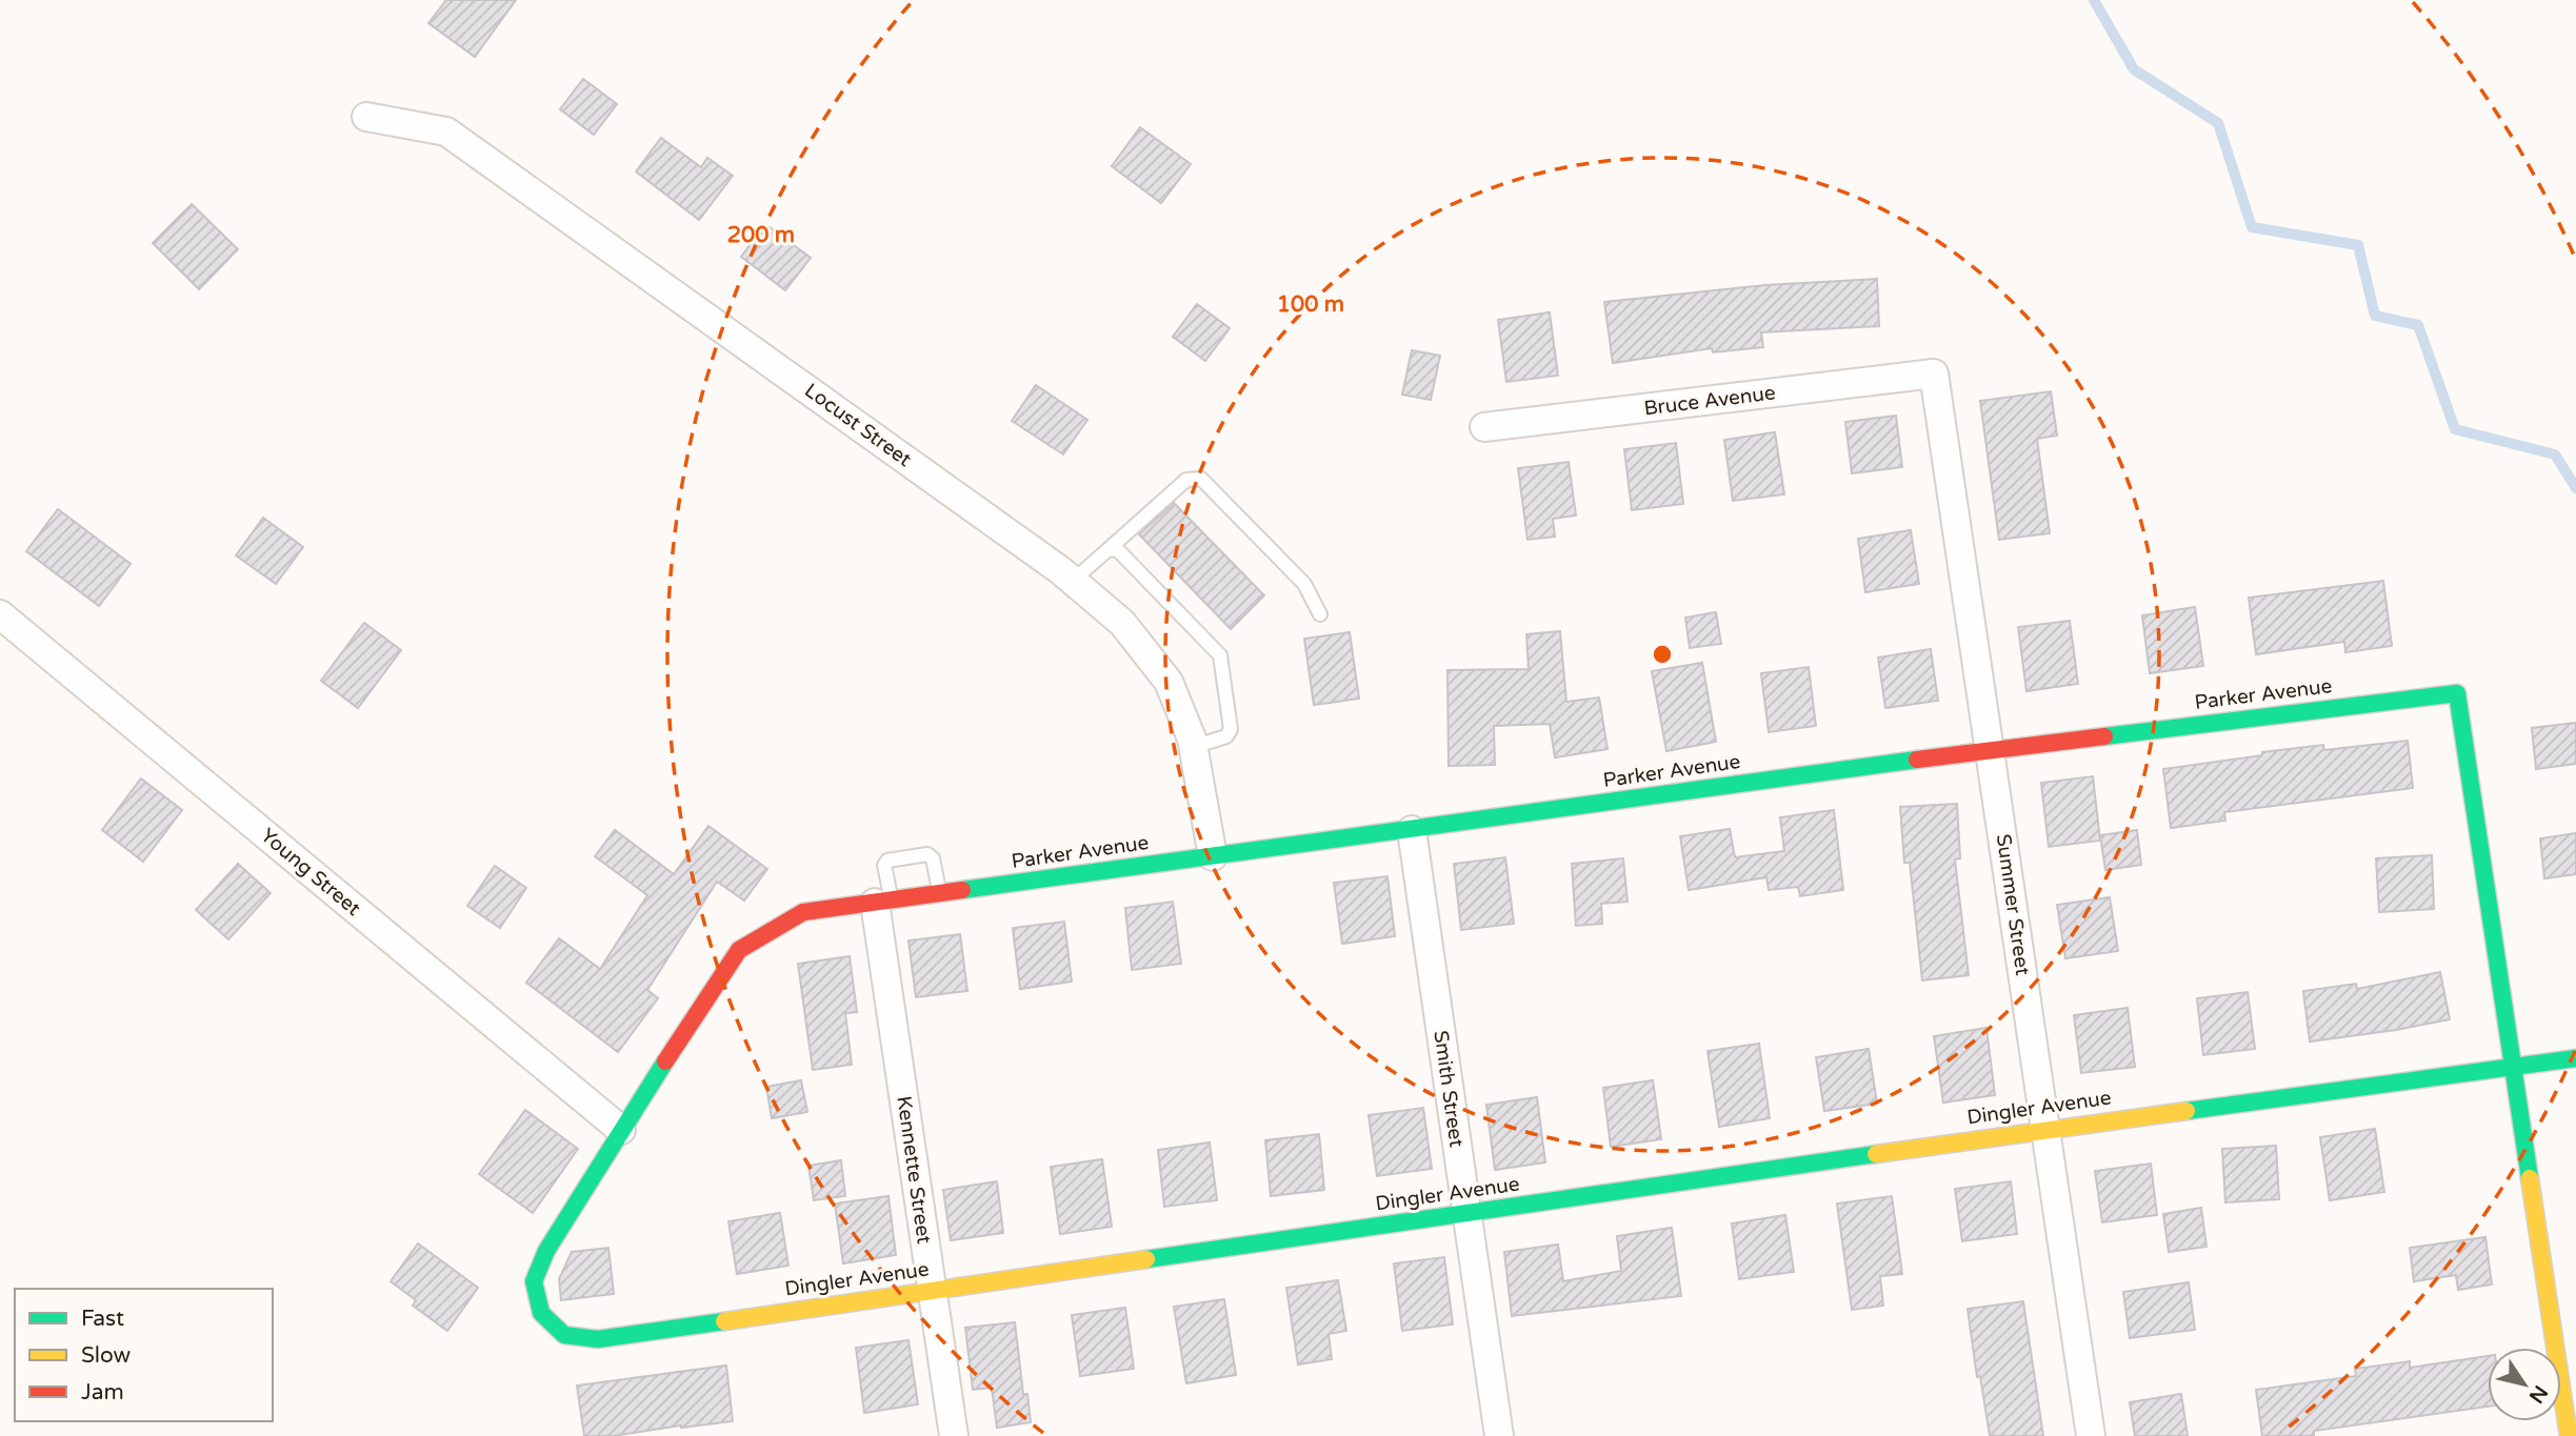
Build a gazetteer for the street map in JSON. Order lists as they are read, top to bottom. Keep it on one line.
{"streets":{"street":["Bruce Avenue","Locust Street","Parker Avenue","Young Street","Summer Street","Smith Street","Dingler Avenue","Kennette Street"]},"crossings":[["Bruce Avenue","Summer Street"],["Locust Street","Parker Avenue"],["Parker Avenue","Young Street"],["Parker Avenue","Summer Street"],["Parker Avenue","Smith Street"],["Parker Avenue","Dingler Avenue"],["Parker Avenue","Kennette Street"],["Young Street","Dingler Avenue"],["Summer Street","Dingler Avenue"],["Smith Street","Dingler Avenue"],["Dingler Avenue","Kennette Street"]],"legend":["Fast","Slow","Jam"],"north":"bottom right","rings":["200 m","100 m"]}
